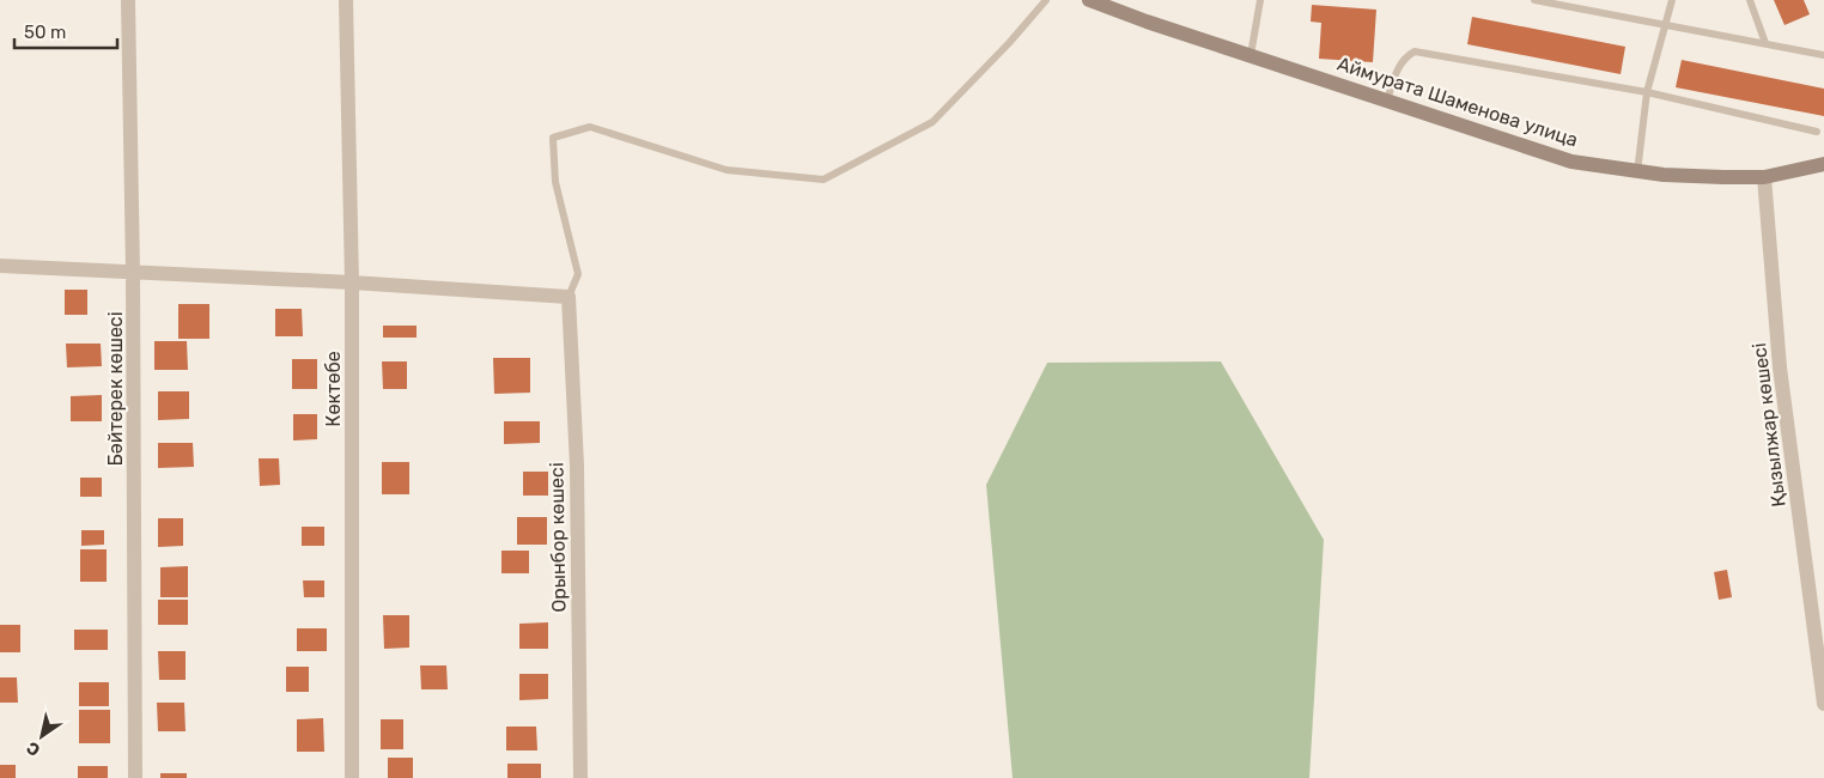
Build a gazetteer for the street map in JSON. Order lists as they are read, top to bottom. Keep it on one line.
{"streets":{"street":["Аймурата Шаменова улица","Бәйтерек көшесі","Көктөбе","Қызылжар көшесі","Орынбор көшесі"]},"crossings":[["Аймурата Шаменова улица","Қызылжар көшесі"]],"scale_bar":"50 m","north":"bottom left"}
